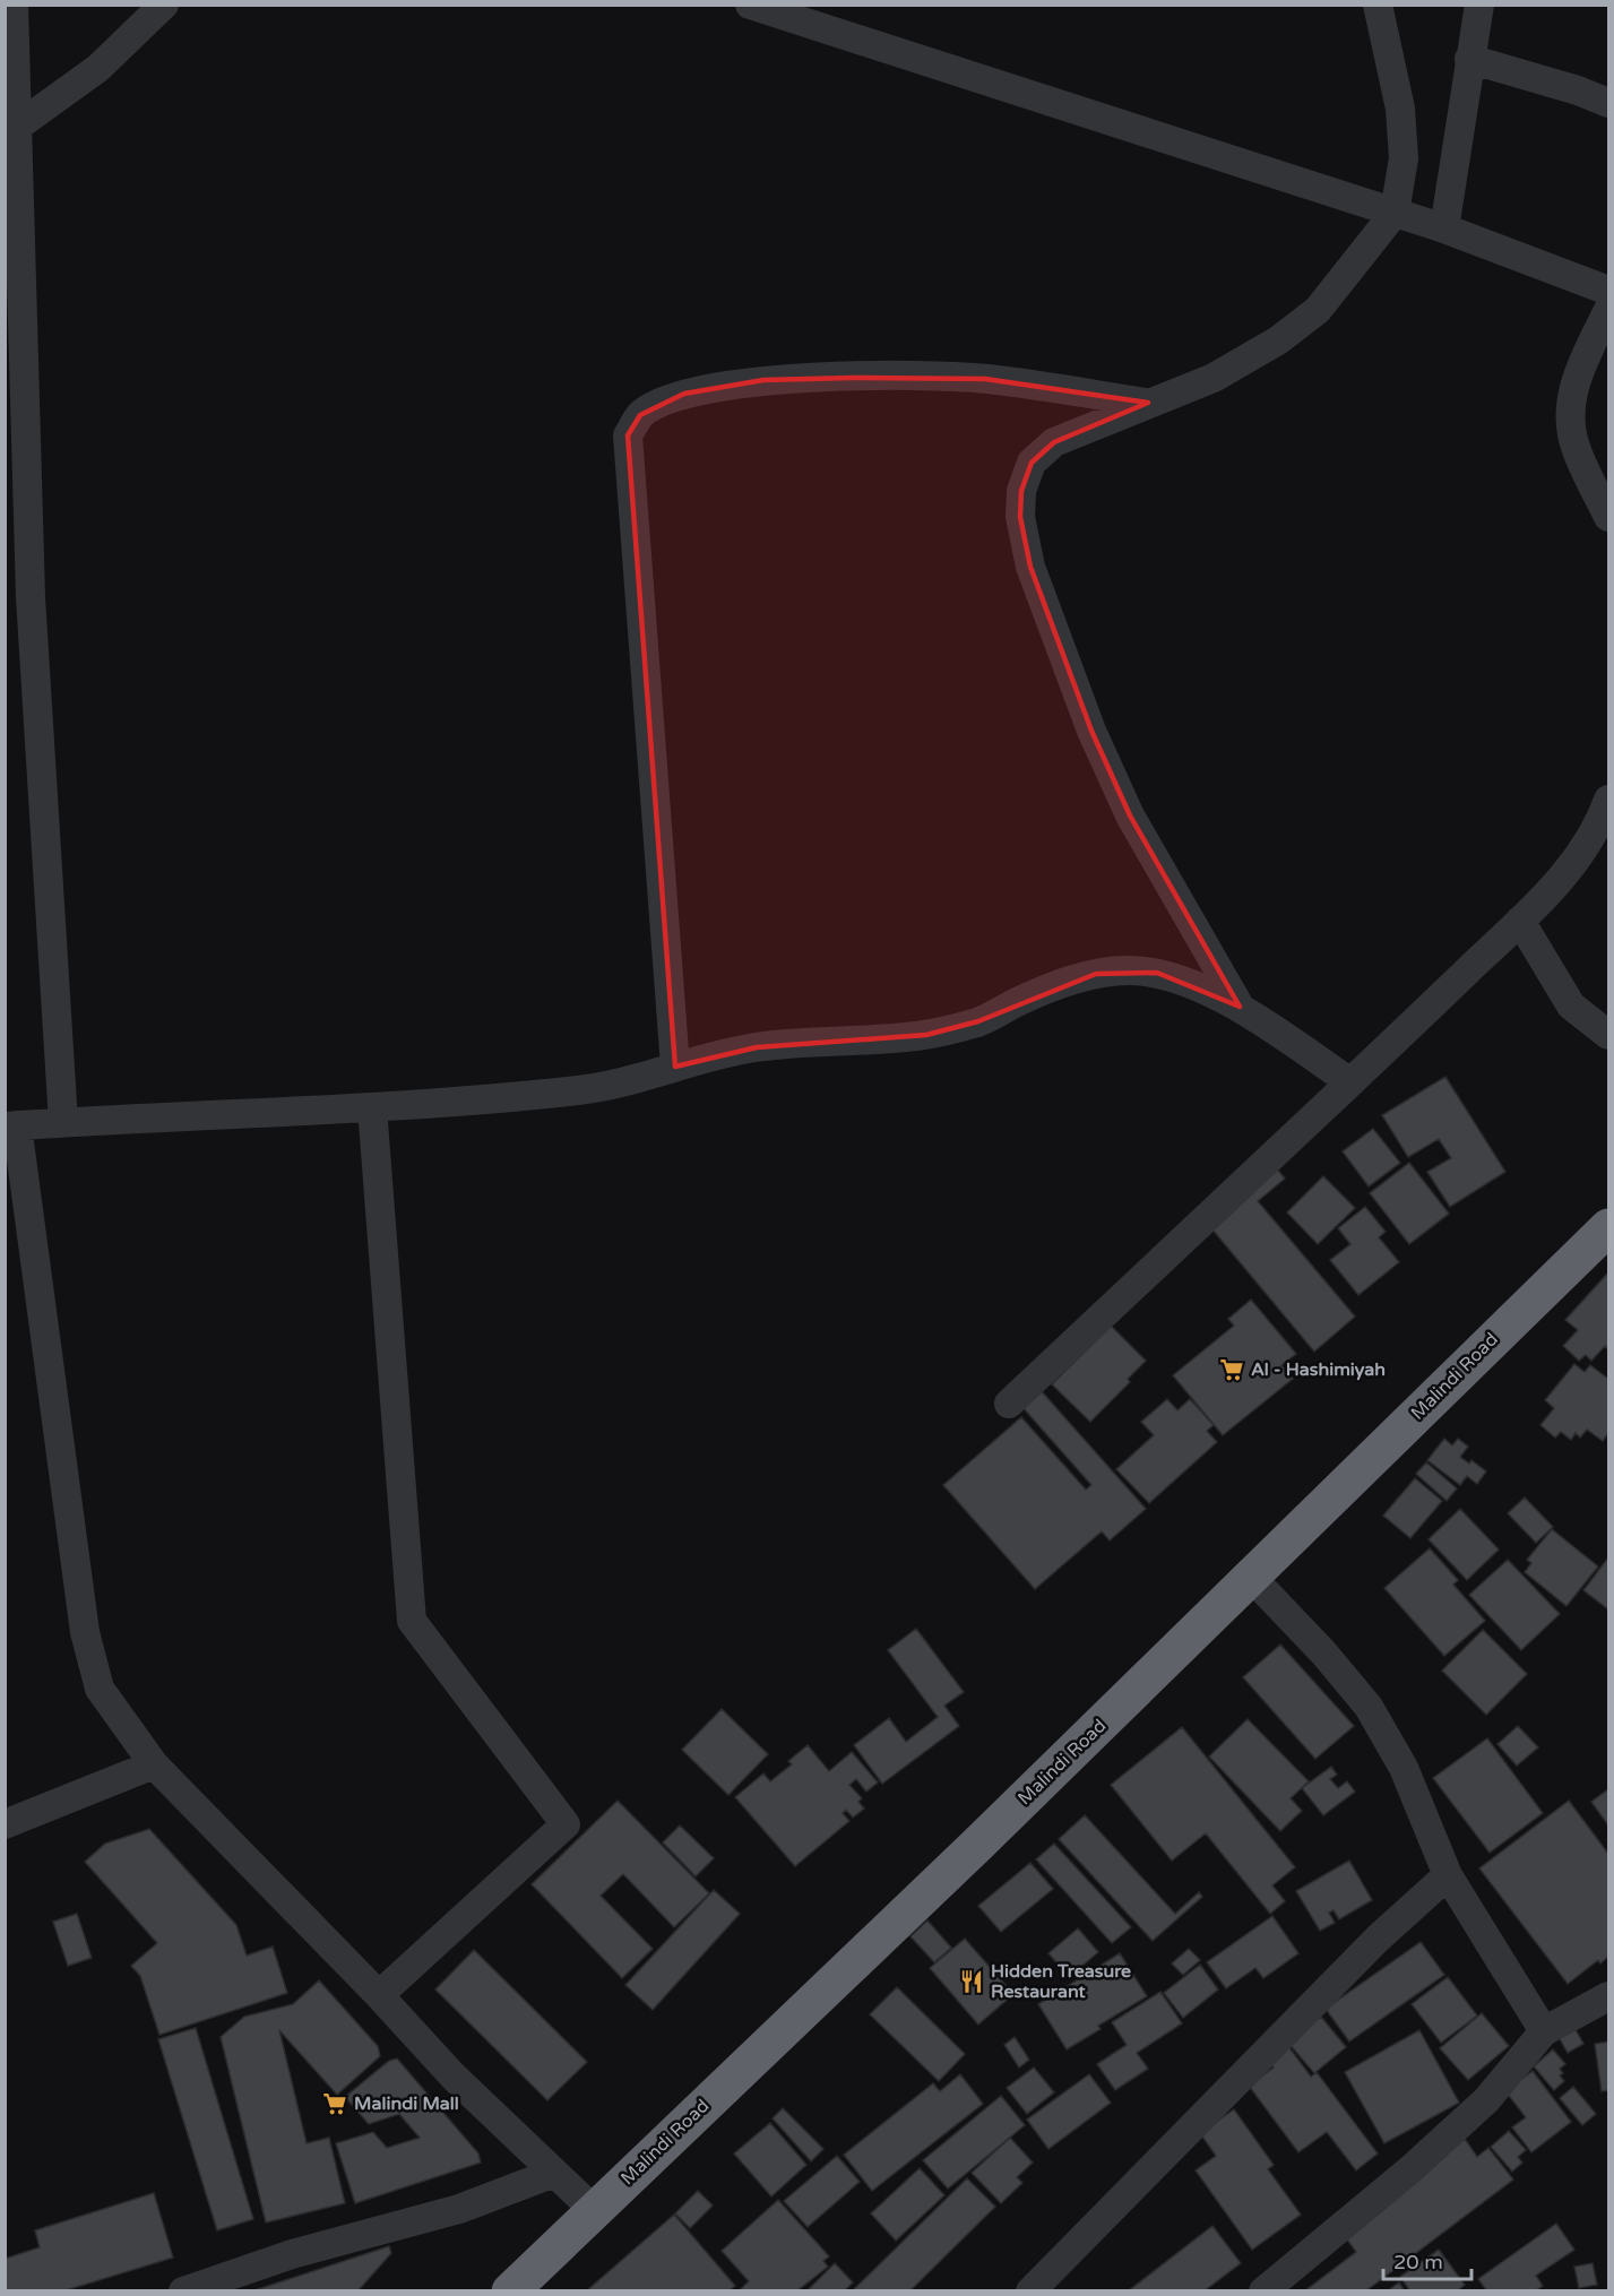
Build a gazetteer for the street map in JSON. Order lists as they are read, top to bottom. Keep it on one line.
{"streets":{"highway":["Malindi Road"]},"places":{"supermarket":["Al - Hashimiyah","Malindi Mall"],"restaurant":["Hidden Treasure Restaurant"]},"scale_bar":"20 m"}
